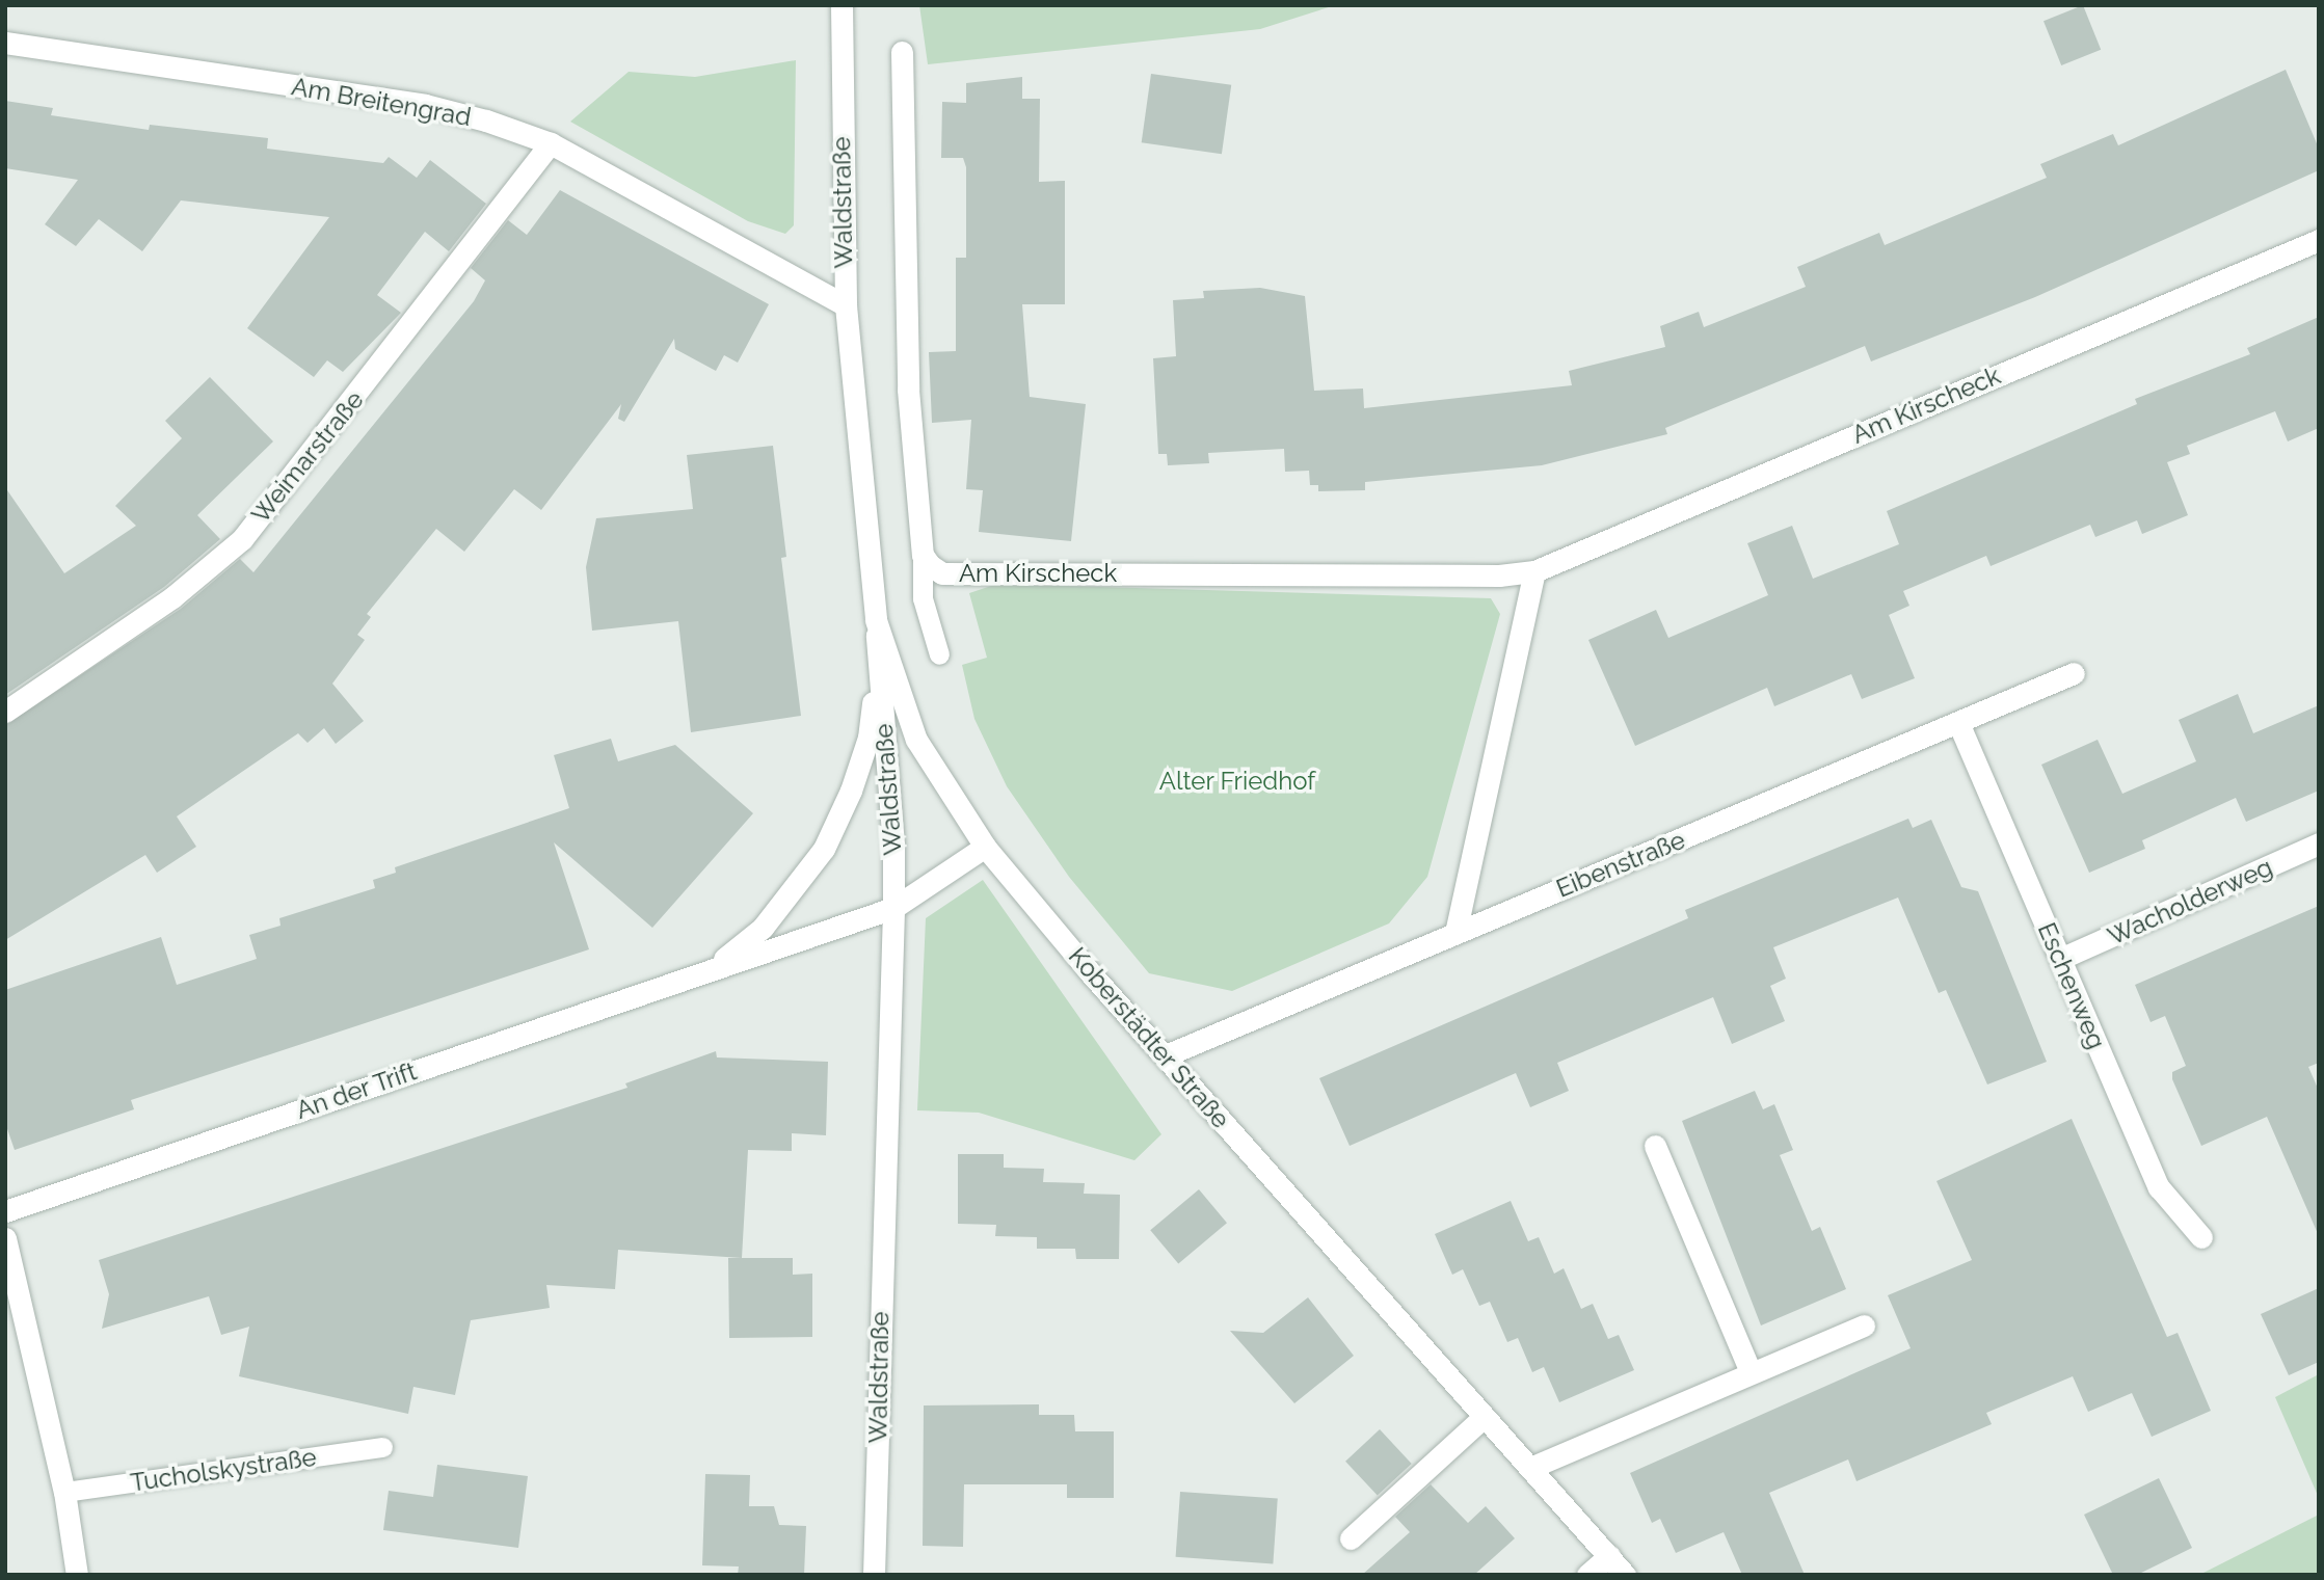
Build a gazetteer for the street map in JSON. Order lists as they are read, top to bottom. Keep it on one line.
{"streets":{"street":["Am Breitengrad","Waldstraße","Am Kirscheck","Weimarstraße","Eibenstraße","Wacholderweg","Eschenweg","Koberstädter Straße","An der Trift"],"lane":["Tucholskystraße"]},"crossings":[["Am Breitengrad","Waldstraße"],["Am Breitengrad","Weimarstraße"],["Waldstraße","Koberstädter Straße"],["Waldstraße","An der Trift"],["Eibenstraße","Eschenweg"],["Eibenstraße","Koberstädter Straße"],["Wacholderweg","Eschenweg"],["Koberstädter Straße","An der Trift"]],"parks":["Alter Friedhof"]}
